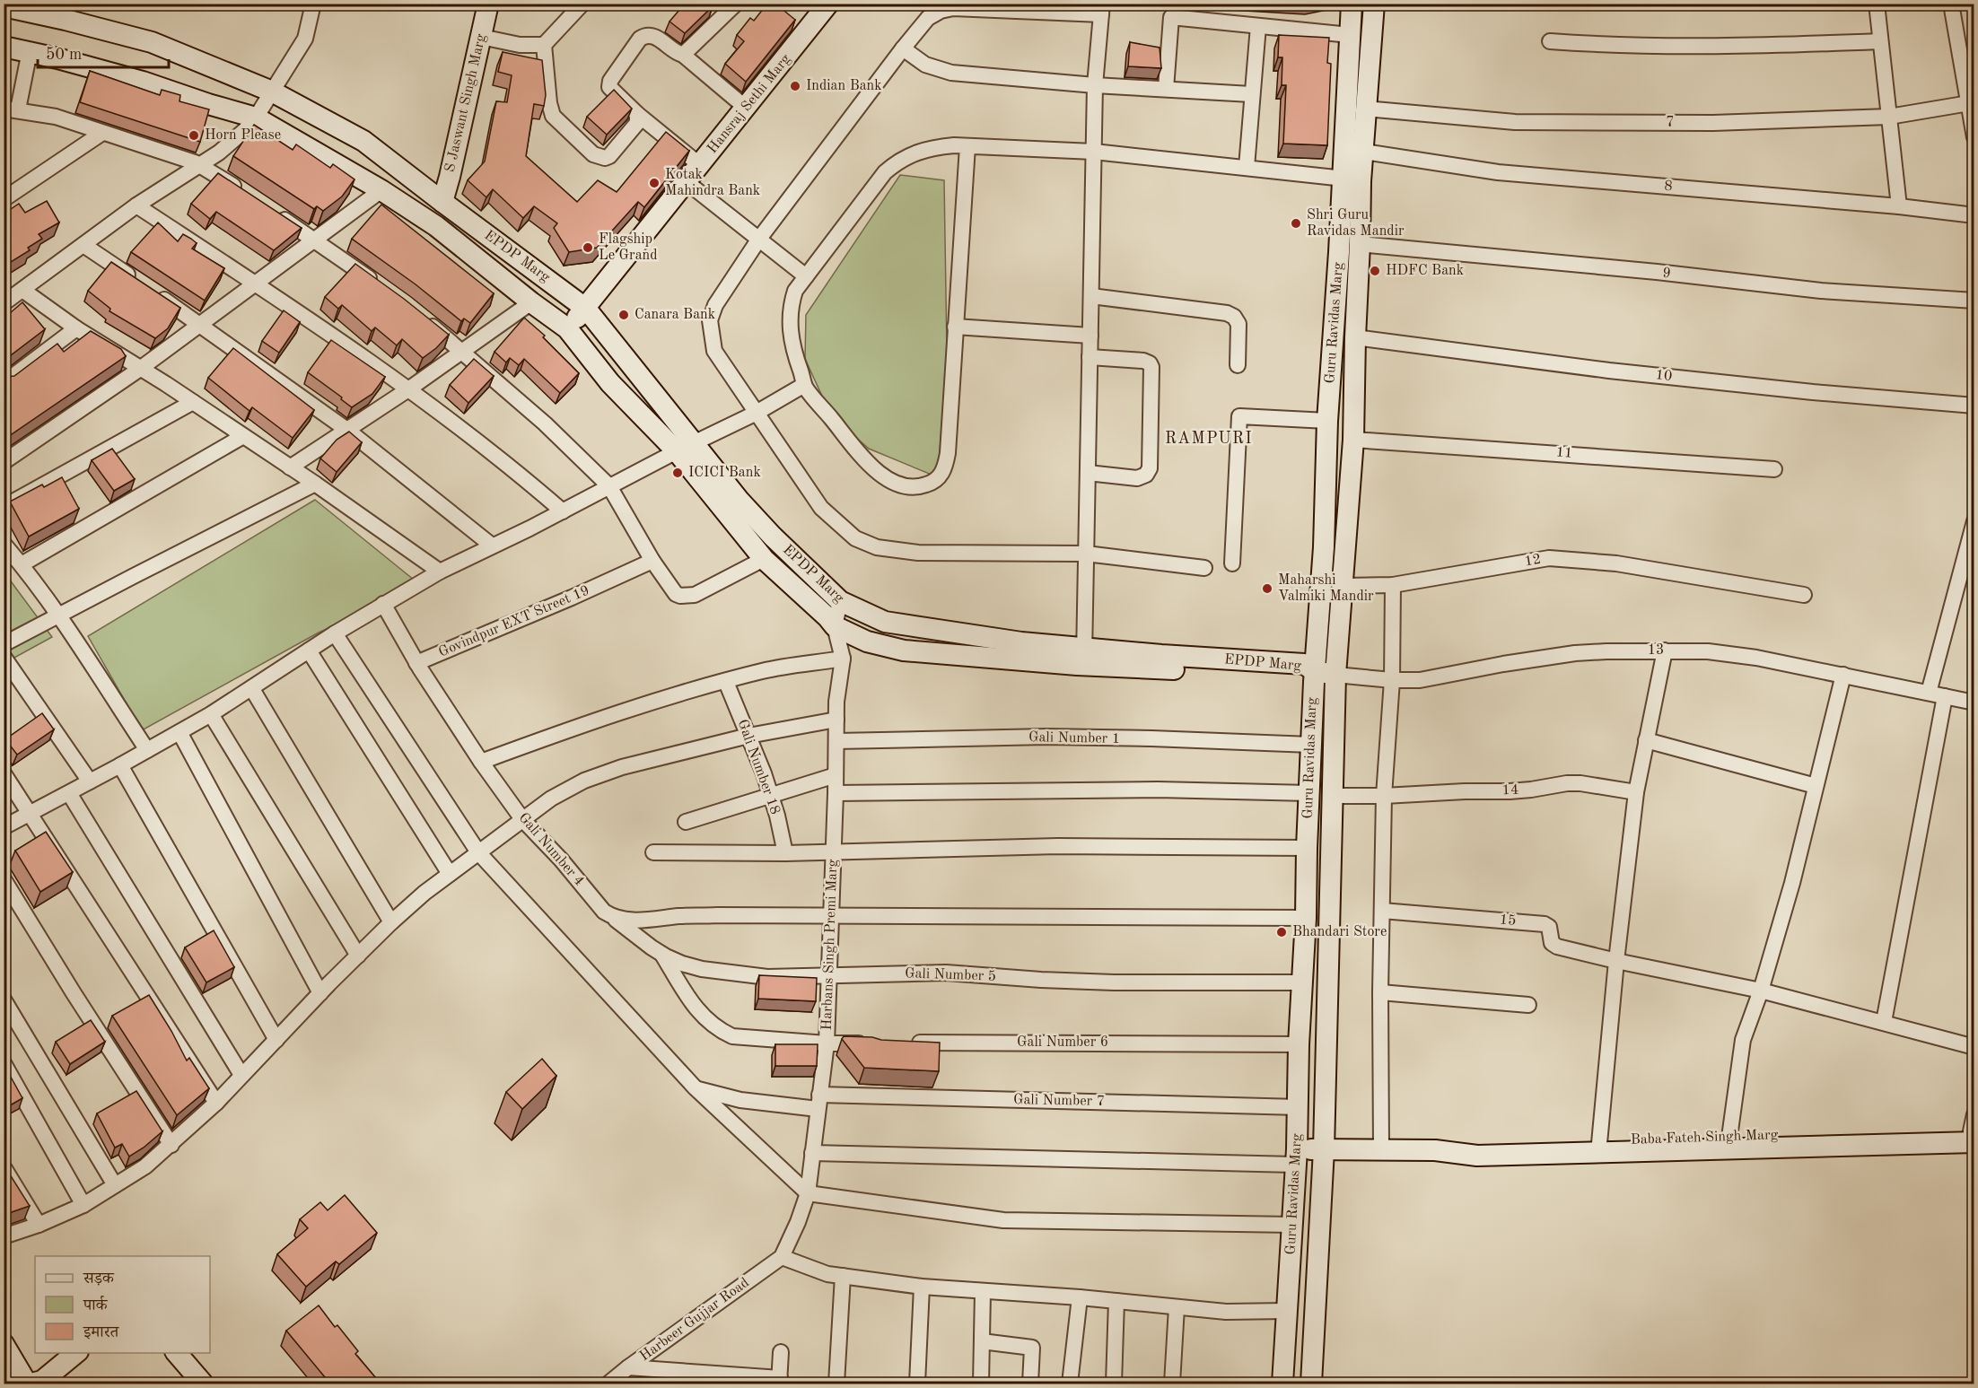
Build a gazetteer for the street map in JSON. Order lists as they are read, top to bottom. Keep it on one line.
{"streets":{"main road":["S Jaswant Singh Marg","Hansraj Sethi Marg","EPDP Marg","Guru Ravidas Marg","Baba Fateh Singh Marg"],"street":["7","8","9","10","11","12","Govindpur EXT Street 19","13","Gali Number 1","Gali Number 18","14","Gali Number 4","15","Harbans Singh Premi Marg","Gali Number 5","Gali Number 6","Gali Number 7","Harbeer Gujjar Road"]},"crossings":[["S Jaswant Singh Marg","EPDP Marg"],["Hansraj Sethi Marg","EPDP Marg"],["7","Guru Ravidas Marg"],["8","Guru Ravidas Marg"],["EPDP Marg","Guru Ravidas Marg"],["EPDP Marg","13"],["EPDP Marg","Harbans Singh Premi Marg"],["9","Guru Ravidas Marg"],["Guru Ravidas Marg","10"],["Guru Ravidas Marg","11"],["Guru Ravidas Marg","12"],["Guru Ravidas Marg","13"],["Guru Ravidas Marg","Gali Number 1"],["Guru Ravidas Marg","14"],["Guru Ravidas Marg","Gali Number 5"],["Guru Ravidas Marg","Gali Number 6"],["Guru Ravidas Marg","Gali Number 7"],["Guru Ravidas Marg","Baba Fateh Singh Marg"],["Govindpur EXT Street 19","Gali Number 4"],["Gali Number 1","Harbans Singh Premi Marg"],["Gali Number 4","Gali Number 5"],["Harbans Singh Premi Marg","Gali Number 5"],["Harbans Singh Premi Marg","Gali Number 7"],["Harbans Singh Premi Marg","Harbeer Gujjar Road"]],"districts":["RAMPURI"],"places":["Indian Bank","Horn Please","Kotak Mahindra Bank","Shri Guru Ravidas Mandir","Flagship Le Grand","HDFC Bank","Canara Bank","ICICI Bank","Maharshi Valmiki Mandir","Bhandari Store"],"legend":["सड़क","पार्क","इमारत"],"scale_bar":"50 m"}
